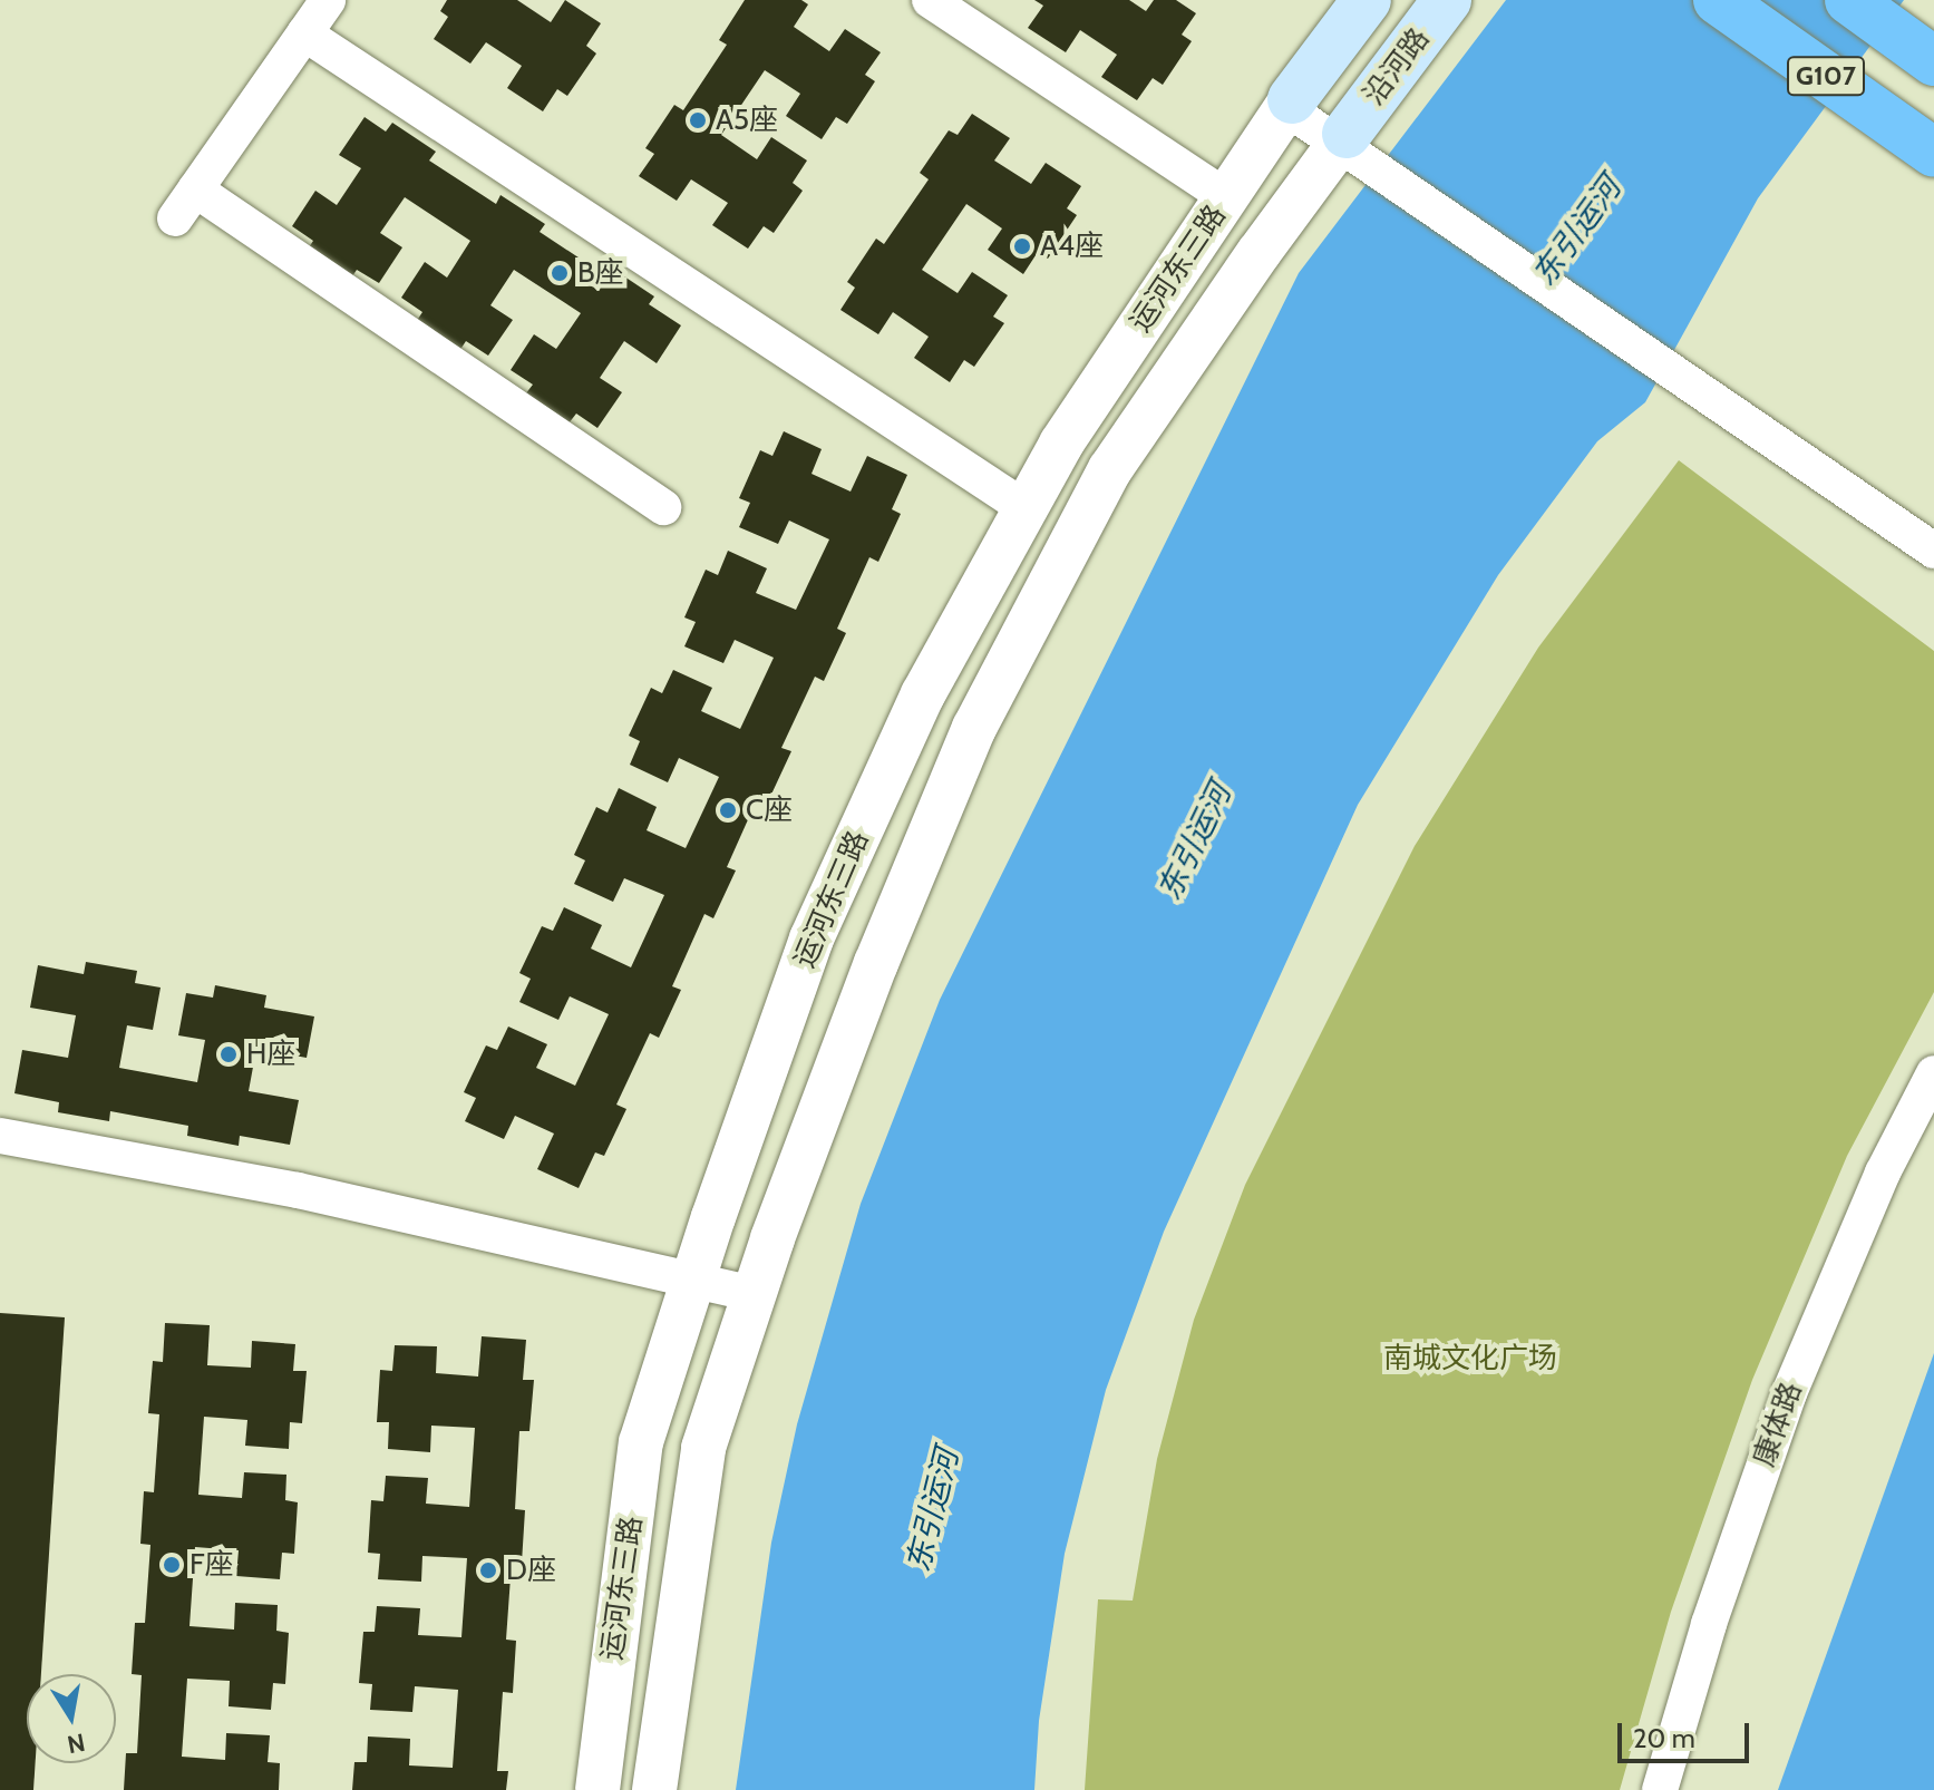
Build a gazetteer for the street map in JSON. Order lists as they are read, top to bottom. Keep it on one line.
{"streets":{"highway":["G107"],"main road":["沿河路"],"street":["运河东三路","康体路"]},"crossings":[["沿河路","运河东三路"]],"water":["东引运河"],"parks":["南城文化广场"],"places":["A5座","A4座","B座","C座","H座","F座","D座"],"scale_bar":"20 m","north":"bottom"}
